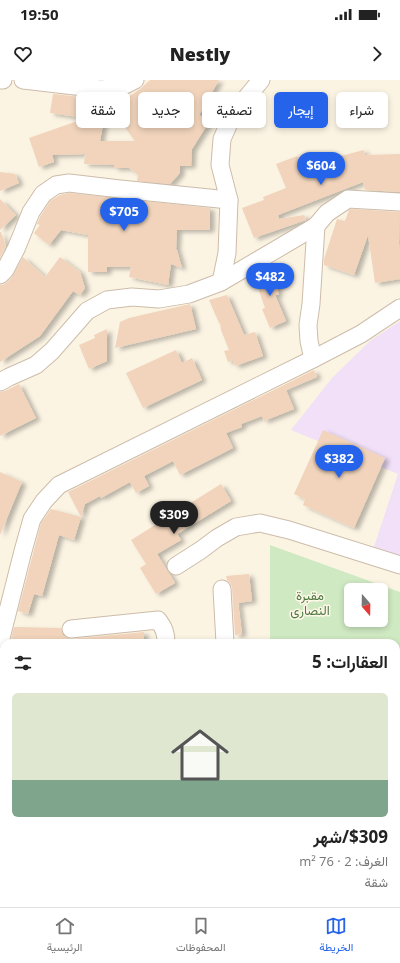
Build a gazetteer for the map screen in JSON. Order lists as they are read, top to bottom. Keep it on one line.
{"parks":["مقبرة النصارى"],"north":"bottom","page":{"status":"19:50","header":"Nestly","chip":["شراء","إيجار","تصفية","جديد","شقة"],"price":["$604","$705","$482","$382","$309"],"heading":"العقارات: 5","list":[{"name":"$309/شهر","note":"الغرف: 2 · 76 m² · شقة"}],"tabs":["الخريطة","المحفوظات","الرئيسية"]}}
